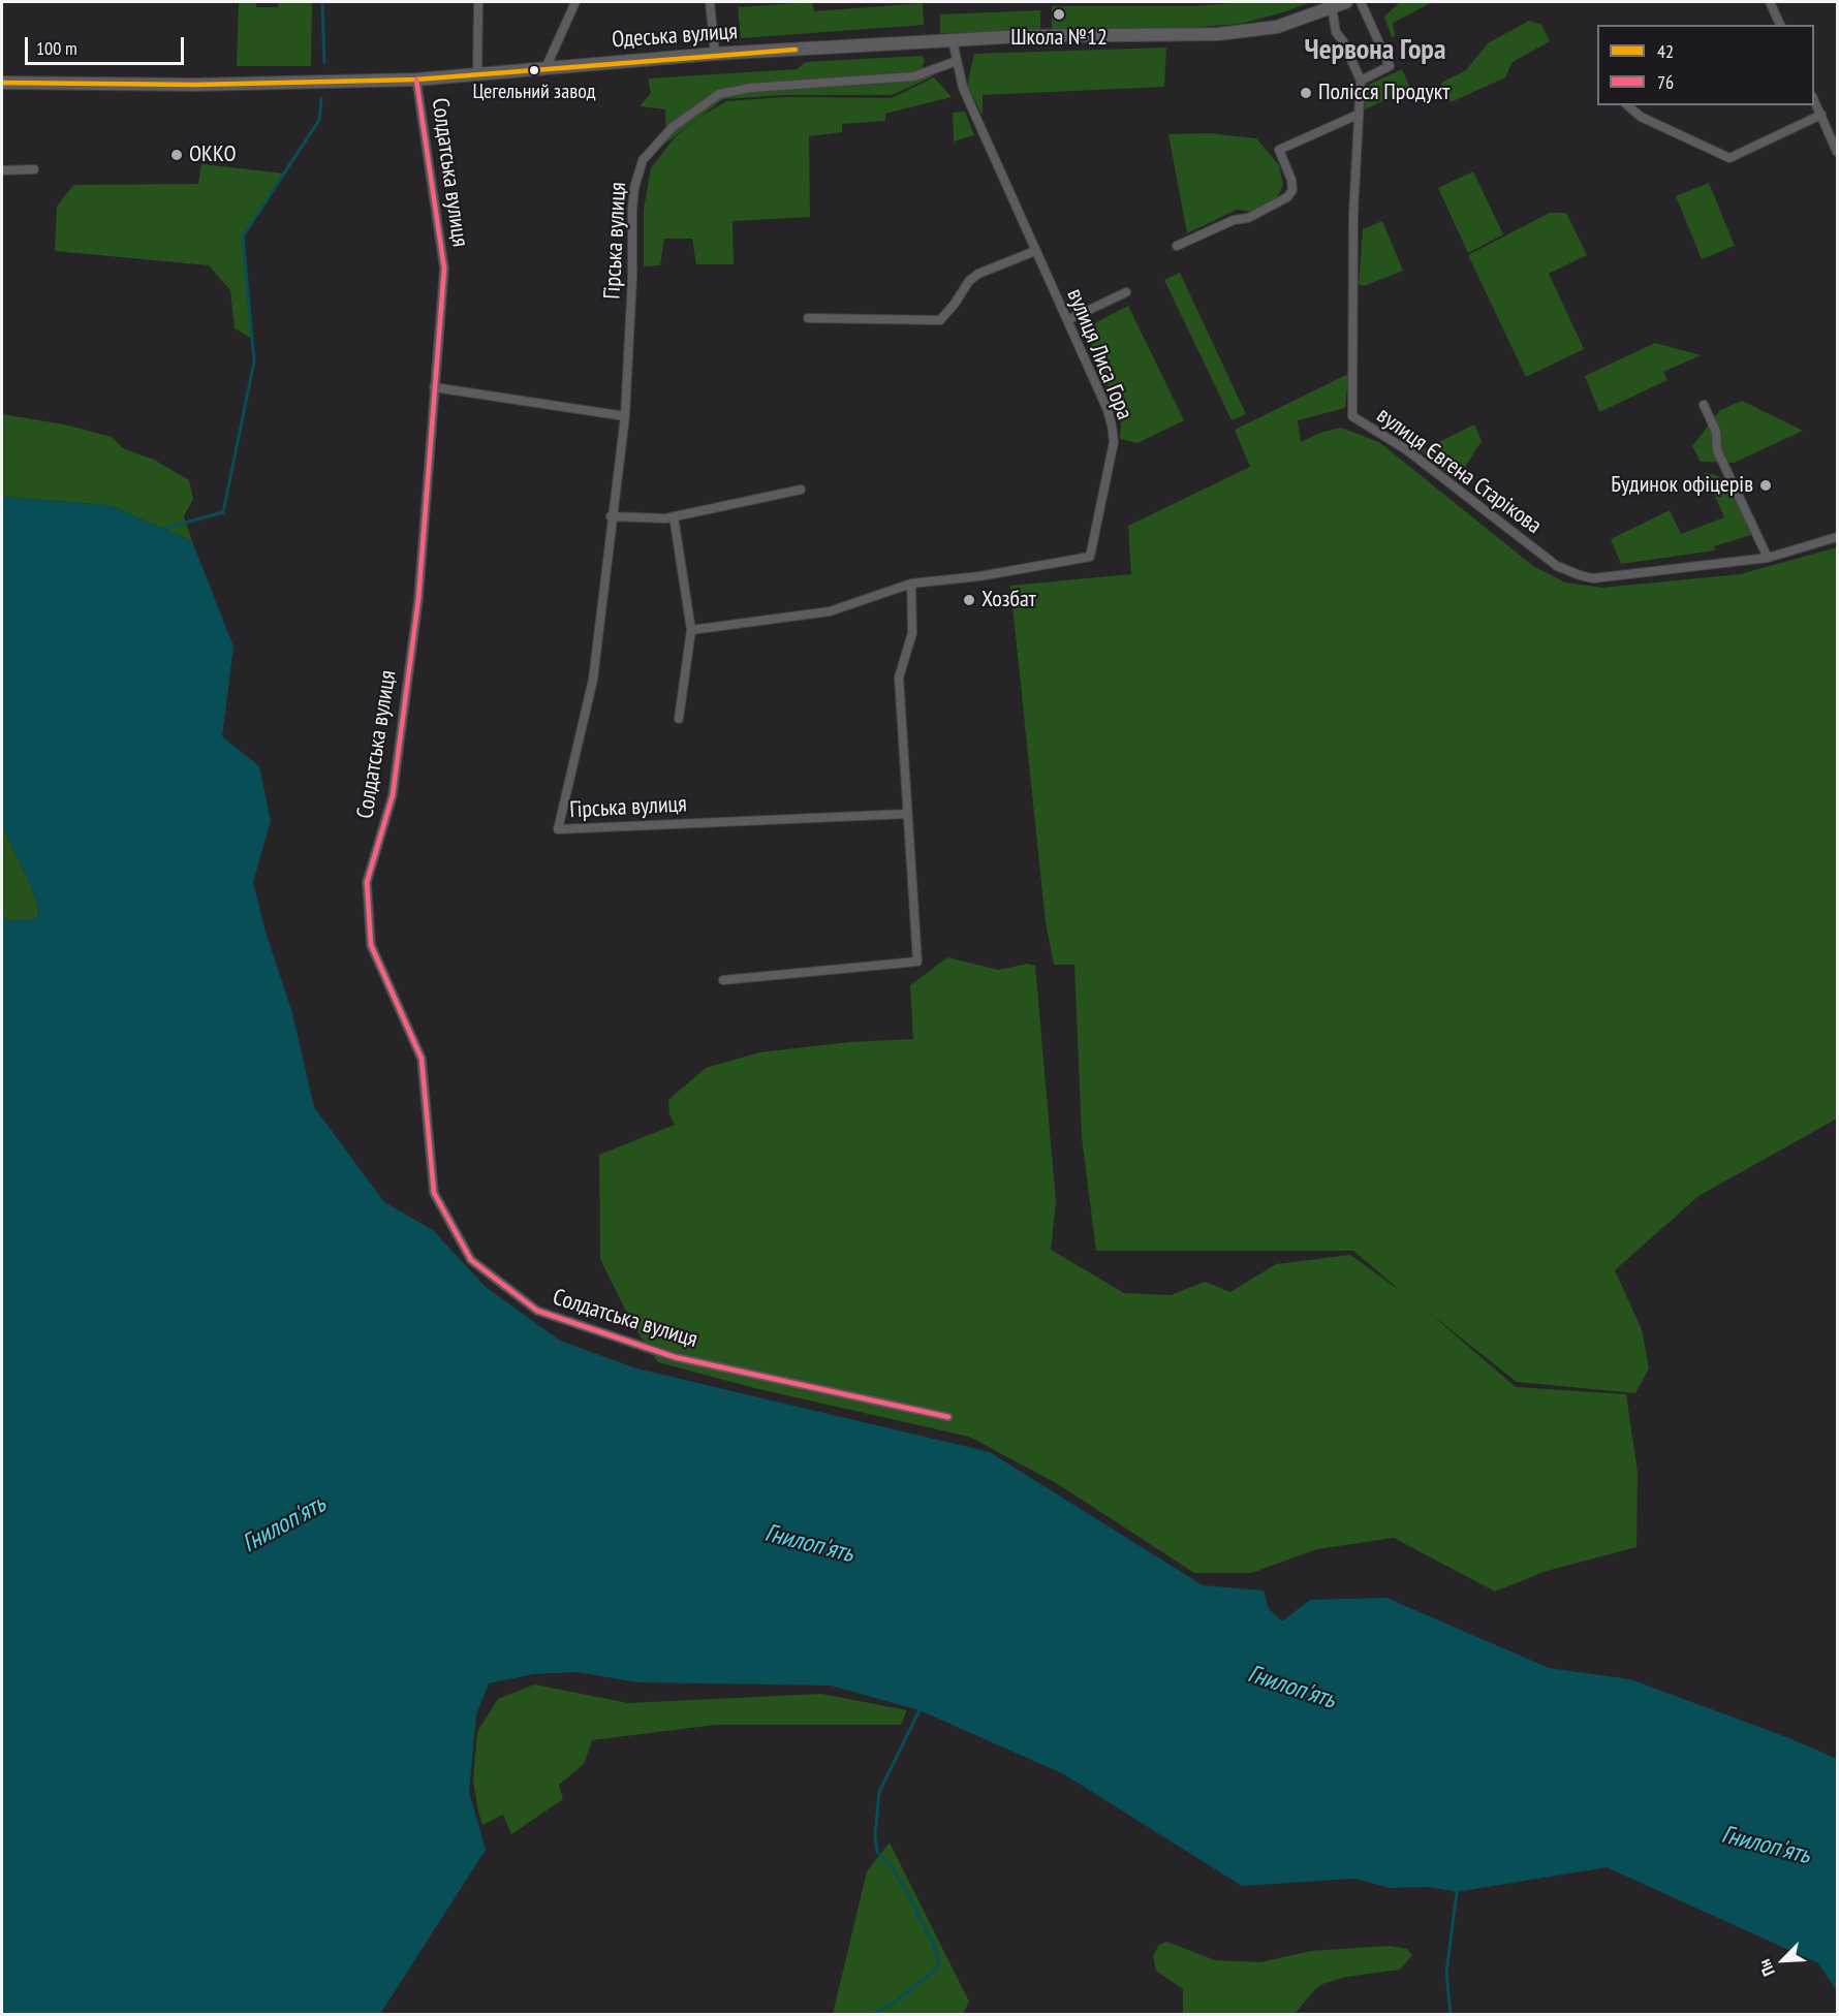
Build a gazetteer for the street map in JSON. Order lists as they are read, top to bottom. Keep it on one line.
{"streets":{"main road":["Одеська вулиця"],"street":["Солдатська вулиця","Гірська вулиця","вулиця Лиса Гора","вулиця Євгена Старікова"]},"crossings":[["Одеська вулиця","Солдатська вулиця"],["Одеська вулиця","вулиця Лиса Гора"],["Одеська вулиця","вулиця Євгена Старікова"],["Гірська вулиця","вулиця Лиса Гора"]],"districts":["Червона Гора"],"water":["Гнилоп'ять"],"places":["Школа №12","Цегельний завод","Полісся Продукт","ОККО","Будинок офіцерів","Хозбат"],"lines":["transit line 42","transit line 76"],"legend":["42","76"],"scale_bar":"100 m","north":"bottom left"}
